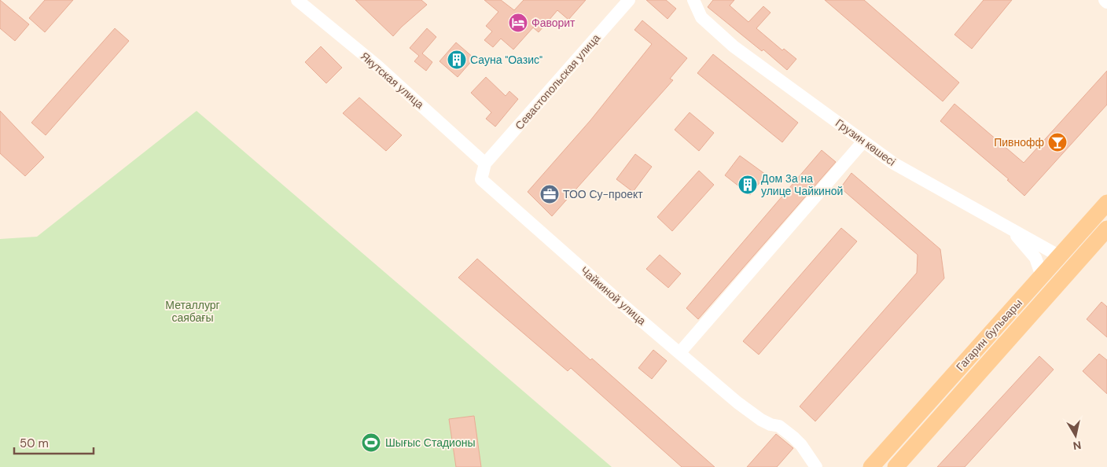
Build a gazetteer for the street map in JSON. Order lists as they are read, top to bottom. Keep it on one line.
{"streets":{"main road":["Гагарин бульвары"],"street":["Якутская улица","Севастопольская улица","Грузин көшесі","Чайкиной улица"]},"crossings":[["Якутская улица","Севастопольская улица"],["Якутская улица","Чайкиной улица"],["Севастопольская улица","Чайкиной улица"],["Грузин көшесі","Гагарин бульвары"]],"parks":["Металлург саябағы"],"places":{"hotel":["Фаворит"],"building":["Сауна \"Оазис\"","Дом 3а на улице Чайкиной"],"bar":["Пивнофф"],"office":["ТОО Су-проект"],"sports":["Шығыс Стадионы"]},"scale_bar":"50 m","north":"bottom"}
